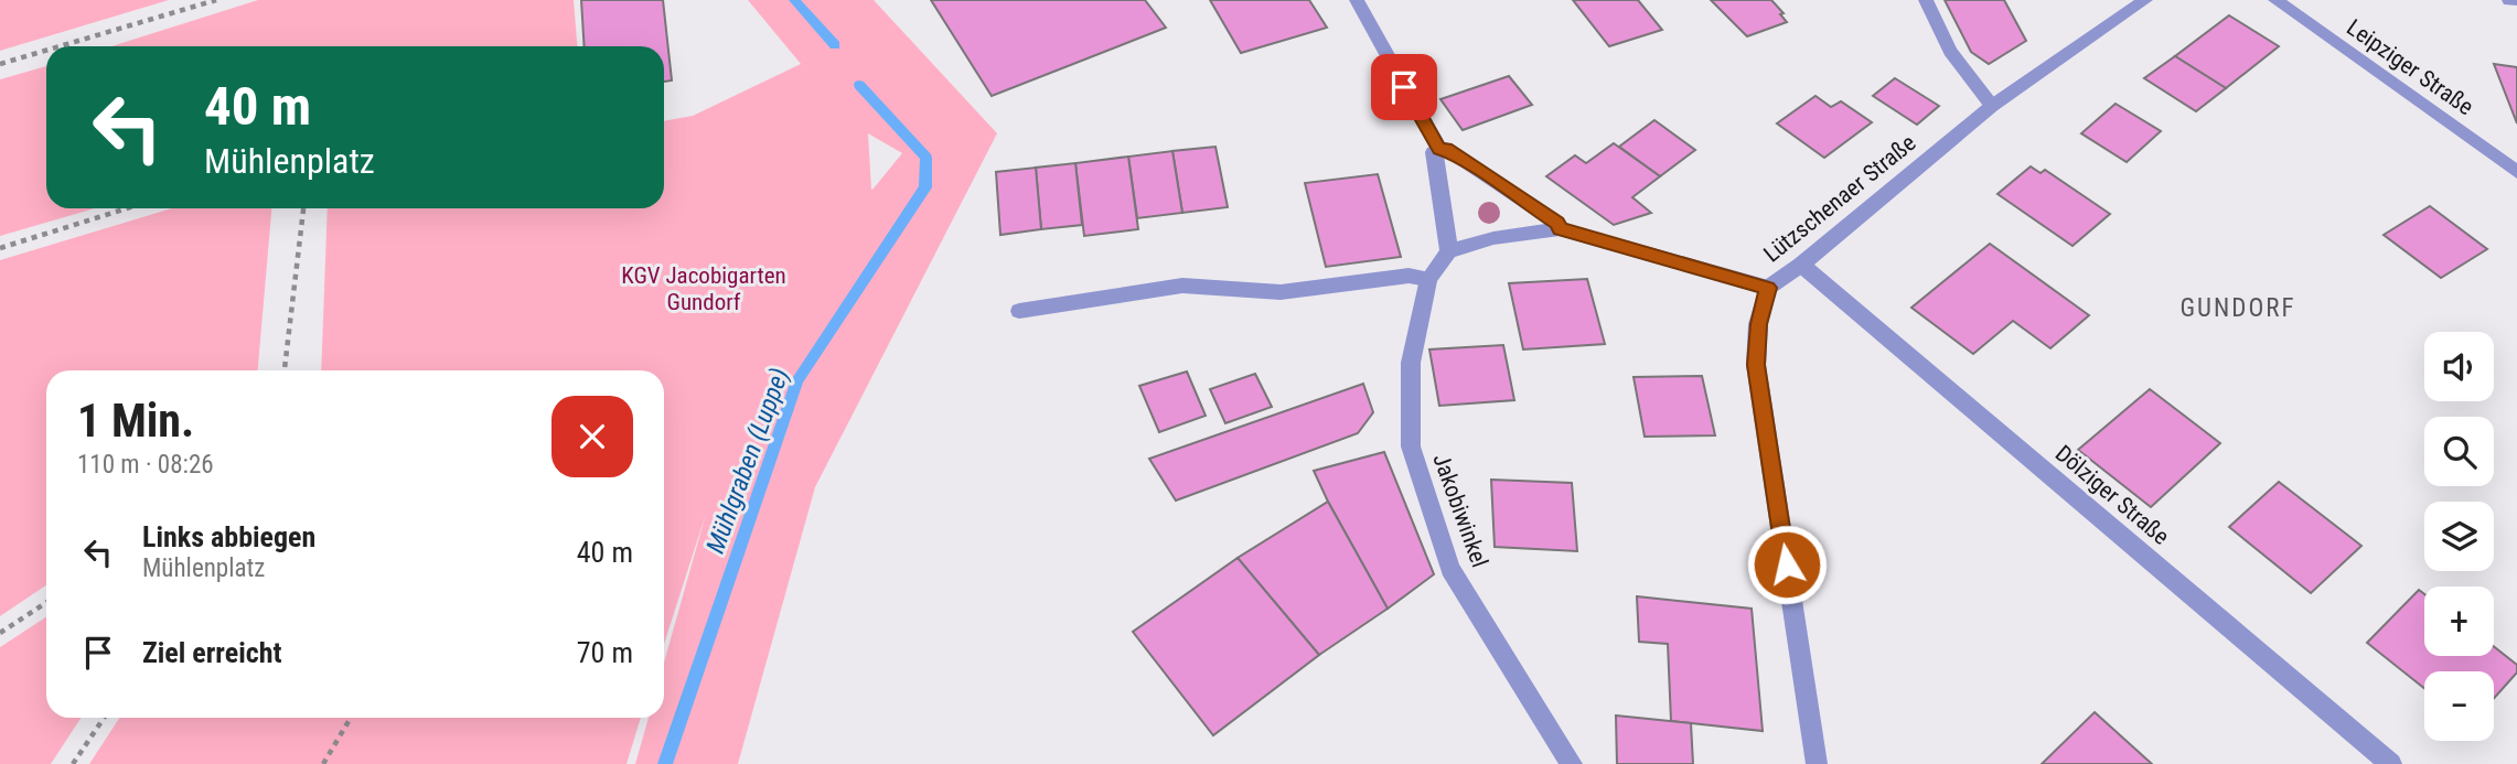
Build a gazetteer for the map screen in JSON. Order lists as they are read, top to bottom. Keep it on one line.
{"streets":{"street":["Leipziger Straße","Lützschenaer Straße","Dölziger Straße","Jakobiwinkel"]},"crossings":[["Lützschenaer Straße","Dölziger Straße"]],"districts":["GUNDORF"],"water":["Mühlgraben (Luppe)"],"parks":["KGV Jacobigarten Gundorf"],"page":{"turn":["40 m","Mühlenplatz"],"map_buttons":["+","−"],"heading":["1 Min.","110 m · 08:26"],"list":[{"name":"Links abbiegen","note":"Mühlenplatz","value":"40 m"},{"name":"Ziel erreicht","value":"70 m"}]}}
